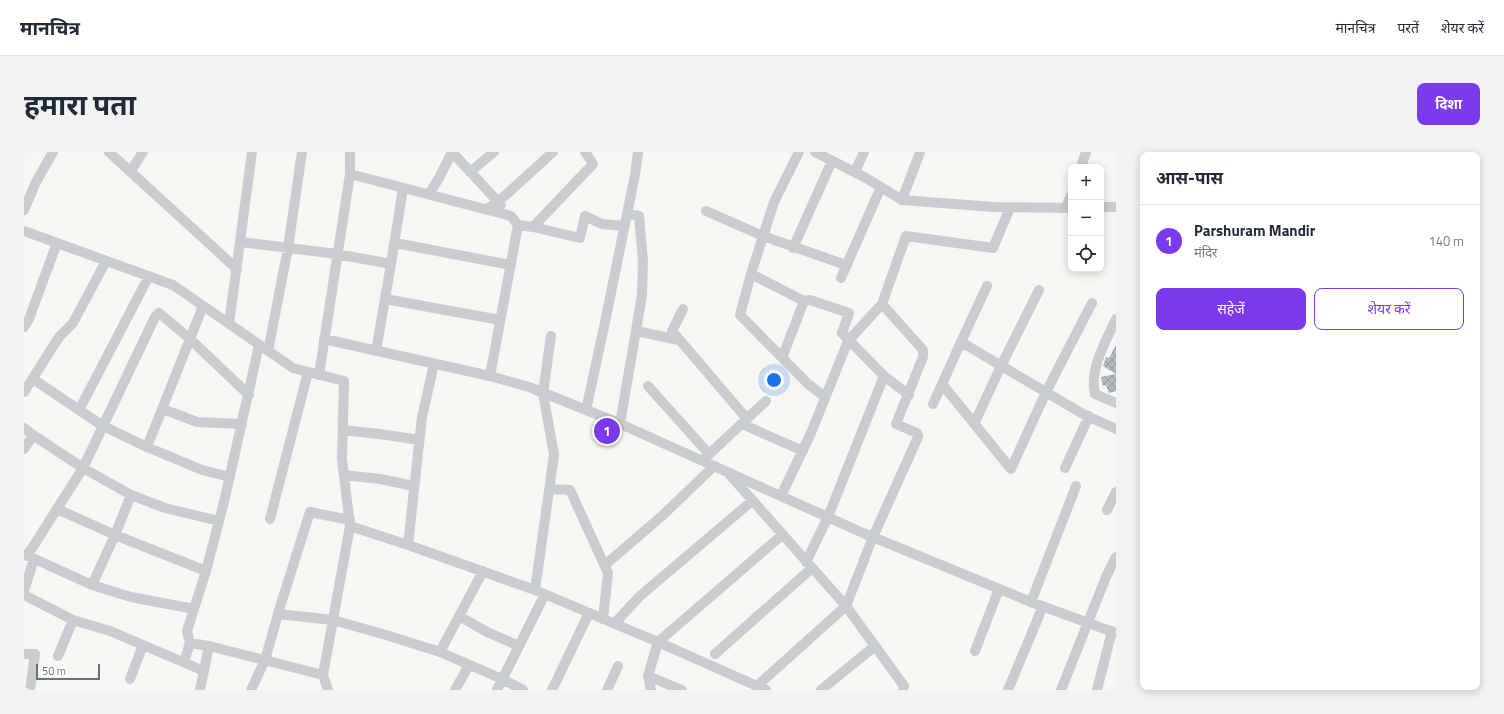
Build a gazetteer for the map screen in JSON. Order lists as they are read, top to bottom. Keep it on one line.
{"scale_bar":"50 m","page":{"header":"मानचित्र","nav":["मानचित्र","परतें","शेयर करें"],"title":"हमारा पता","buttons":["दिशा",["सहेजें","शेयर करें"]],"heading":"आस-पास","map_buttons":["+","−"],"list":[{"mark":"1","name":"Parshuram Mandir","note":"मंदिर","value":"140 m"}],"pins":"1","scale":"50 m"}}
